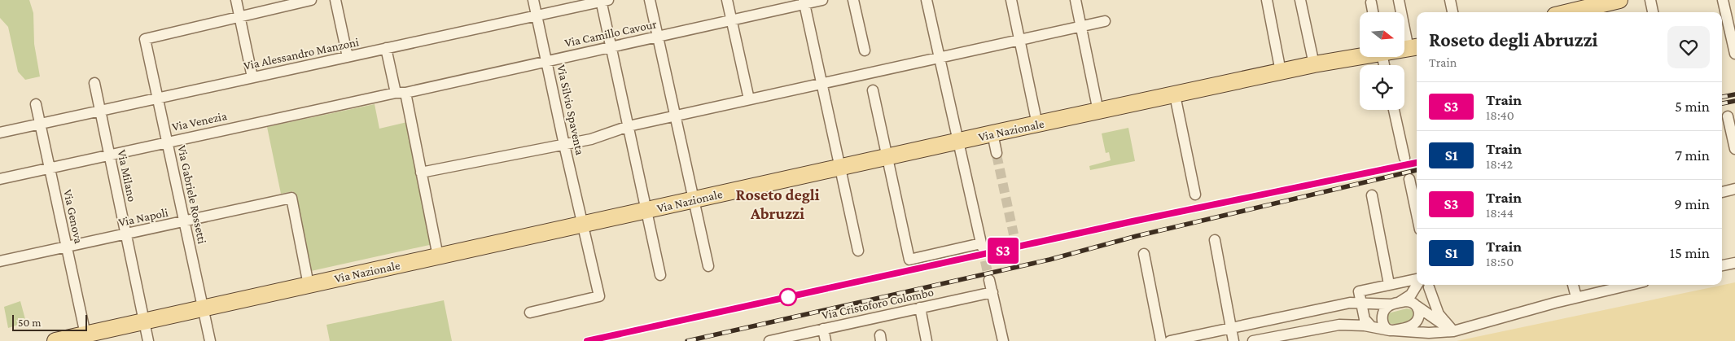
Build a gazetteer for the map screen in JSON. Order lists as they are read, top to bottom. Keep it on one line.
{"streets":{"main road":["Via Nazionale"],"street":["Via Camillo Cavour","Via Alessandro Manzoni","Via Silvio Spaventa","Via Venezia","Via Milano","Via Gabriele Rossetti","Via Genova","Via Napoli","Via Cristoforo Colombo"]},"crossings":[["Via Camillo Cavour","Via Silvio Spaventa"],["Via Camillo Cavour","Via Venezia"],["Via Alessandro Manzoni","Via Silvio Spaventa"],["Via Alessandro Manzoni","Via Milano"],["Via Alessandro Manzoni","Via Gabriele Rossetti"],["Via Alessandro Manzoni","Via Genova"],["Via Silvio Spaventa","Via Nazionale"],["Via Venezia","Via Milano"],["Via Venezia","Via Gabriele Rossetti"],["Via Venezia","Via Genova"],["Via Nazionale","Via Milano"],["Via Nazionale","Via Gabriele Rossetti"],["Via Nazionale","Via Genova"],["Via Nazionale","Via Napoli"],["Via Milano","Via Napoli"],["Via Gabriele Rossetti","Via Napoli"],["Via Genova","Via Napoli"]],"districts":["Roseto degli Abruzzi"],"scale_bar":"50 m","north":"right","page":{"on_map":"S3","heading":["Roseto degli Abruzzi","Train"],"list":[{"mark":"S3","name":"Train","note":"18:40","value":"5 min"},{"mark":"S1","name":"Train","note":"18:42","value":"7 min"},{"mark":"S3","name":"Train","note":"18:44","value":"9 min"},{"mark":"S1","name":"Train","note":"18:50","value":"15 min"}],"scale":"50 m"}}
